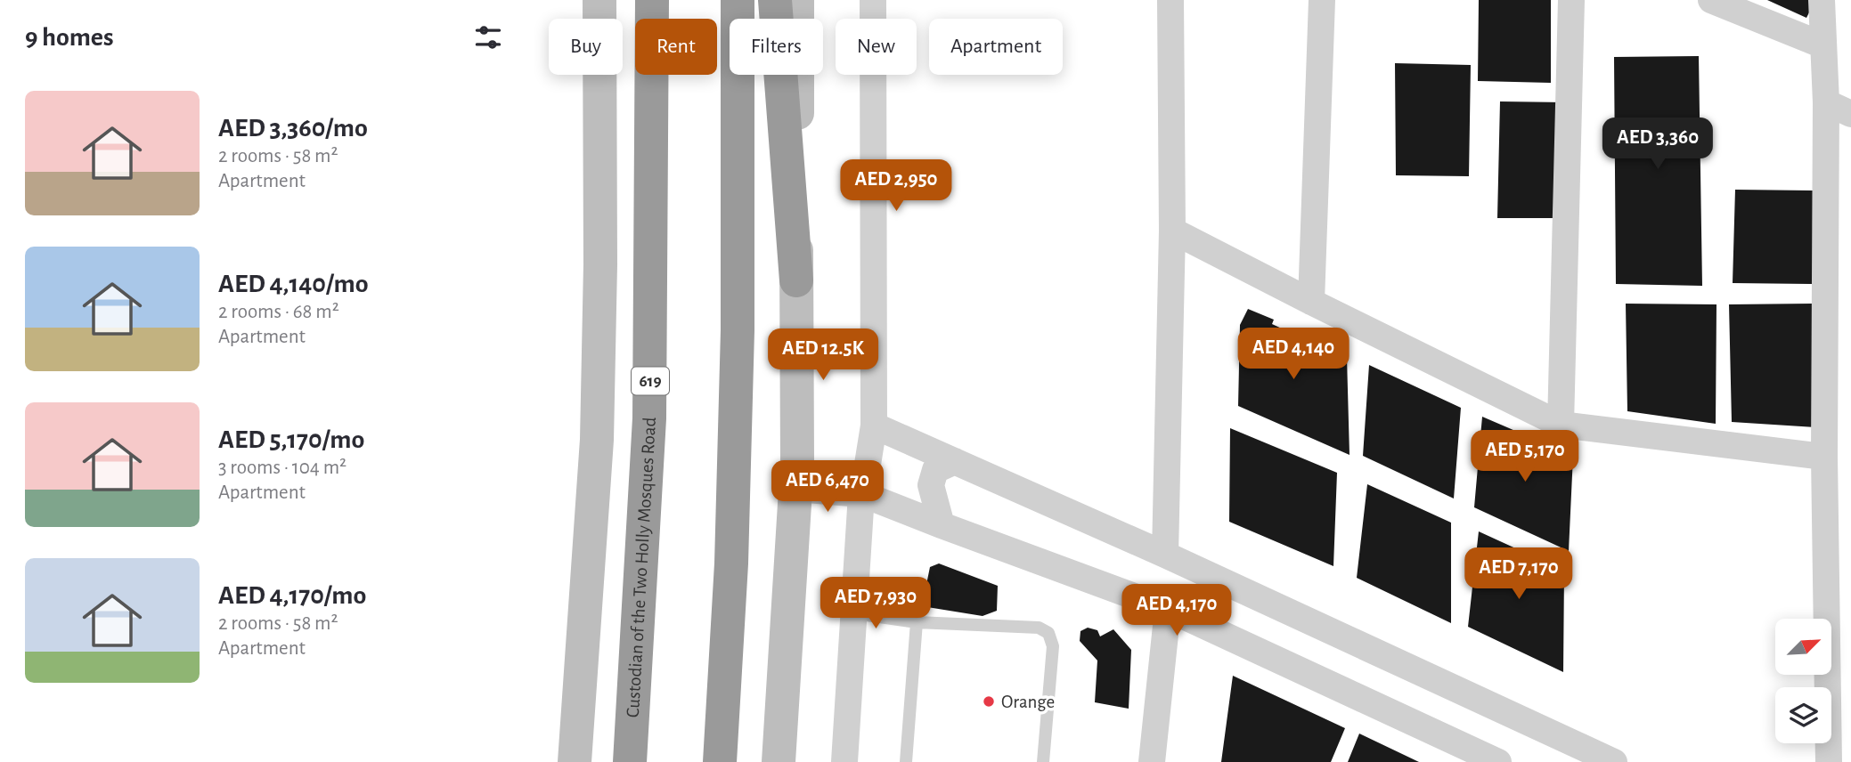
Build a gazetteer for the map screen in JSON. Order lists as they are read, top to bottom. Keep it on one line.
{"streets":{"highway":["619","Custodian of the Two Holly Mosques Road"]},"places":["Orange"],"north":"top right","page":{"heading":"9 homes","chip":["Buy","Rent","Filters","New","Apartment"],"list":[{"name":"AED 3,360/mo","note":"2 rooms · 58 m² · Apartment"},{"name":"AED 4,140/mo","note":"2 rooms · 68 m² · Apartment"},{"name":"AED 5,170/mo","note":"3 rooms · 104 m² · Apartment"},{"name":"AED 4,170/mo","note":"2 rooms · 58 m² · Apartment"}],"price":["AED 3,360","AED 2,950","AED 4,140","AED 12.5K","AED 5,170","AED 6,470","AED 7,170","AED 7,930","AED 4,170"]}}
